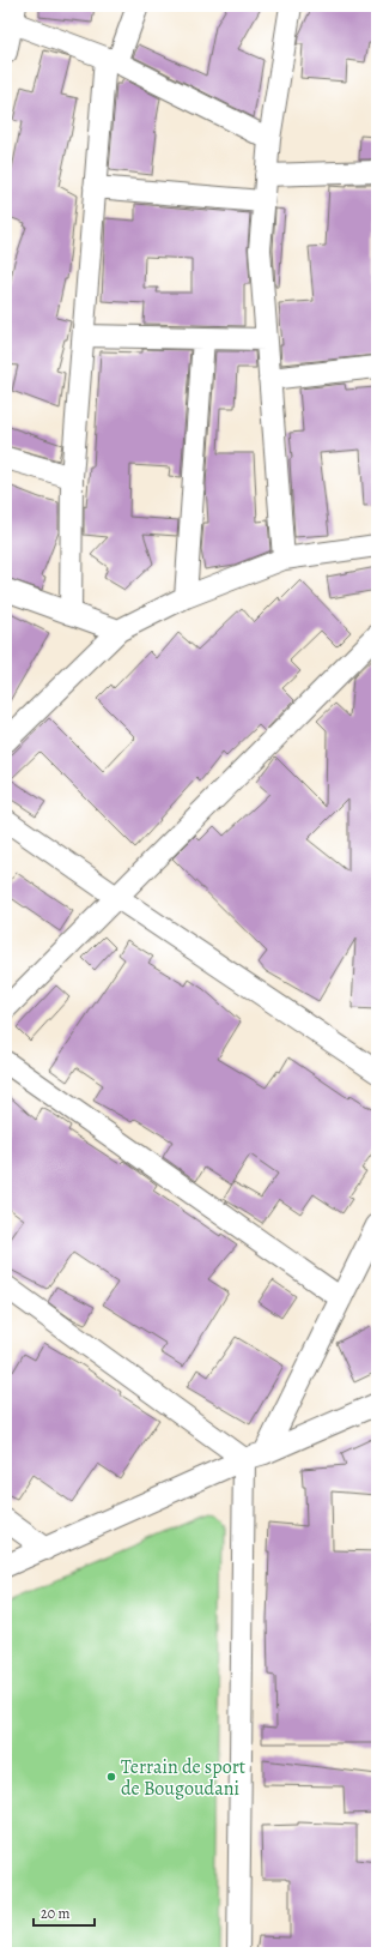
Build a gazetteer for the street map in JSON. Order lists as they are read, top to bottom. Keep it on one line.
{"places":["Terrain de sport de Bougoudani"],"scale_bar":"20 m"}
